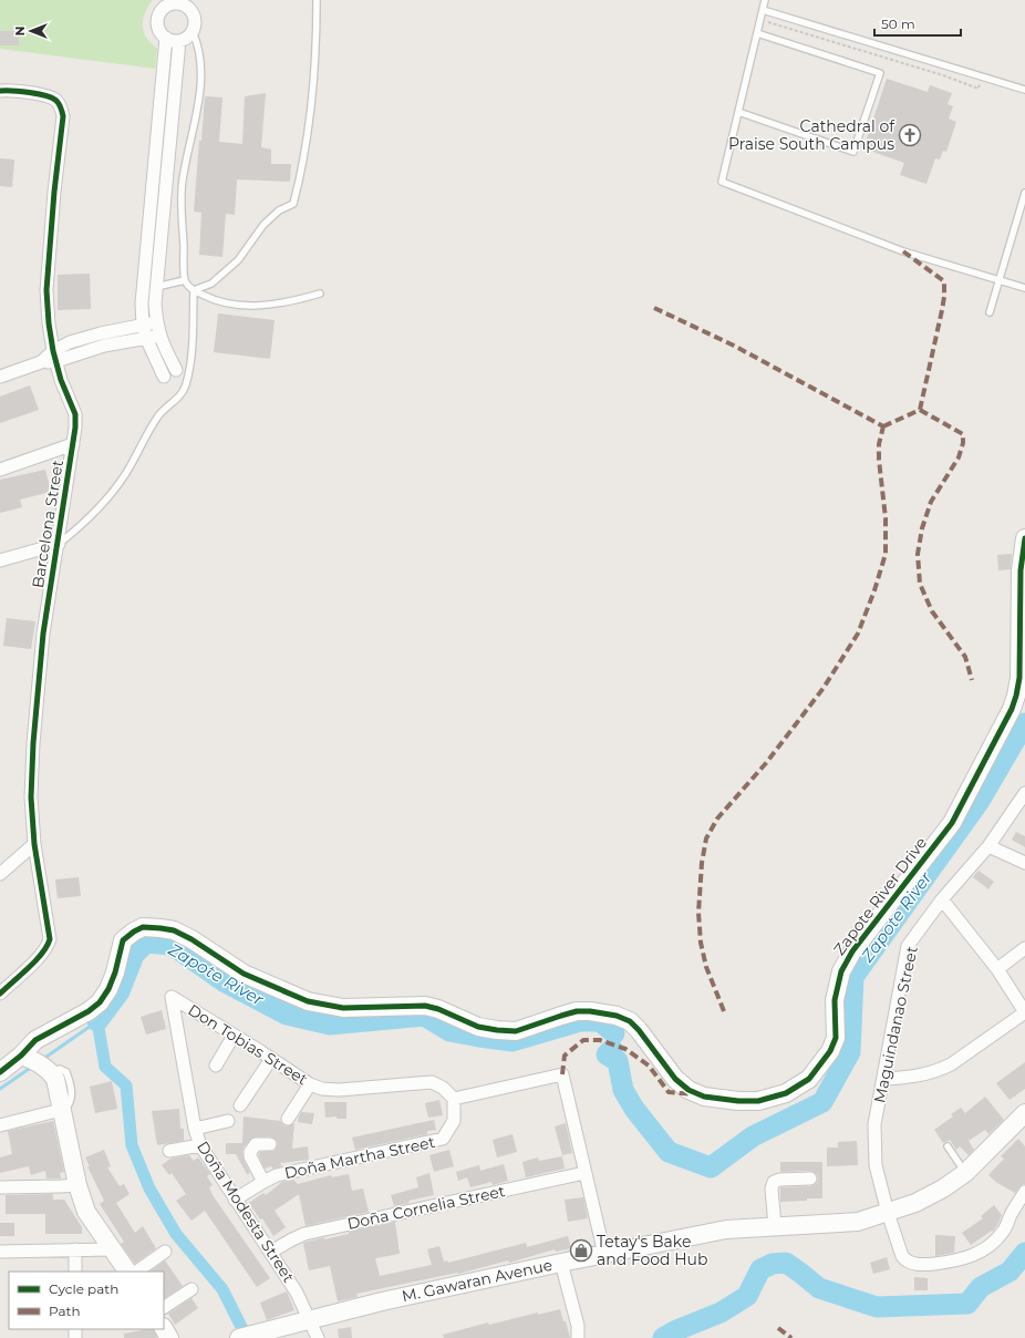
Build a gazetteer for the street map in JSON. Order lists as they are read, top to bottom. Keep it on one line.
{"streets":{"street":["Barcelona Street","Zapote River Drive","Maguindanao Street","Don Tobias Street","Doña Martha Street","Doña Cornelia Street","Doña Modesta Street","M. Gawaran Avenue"]},"crossings":[["Maguindanao Street","M. Gawaran Avenue"],["Don Tobias Street","Doña Martha Street"],["Don Tobias Street","Doña Modesta Street"],["Doña Martha Street","Doña Modesta Street"],["Doña Cornelia Street","Doña Modesta Street"],["Doña Modesta Street","M. Gawaran Avenue"]],"water":["Zapote River"],"places":{"church":["Cathedral of Praise South Campus"],"shop":["Tetay's Bake and Food Hub"]},"legend":["Cycle path","Path"],"scale_bar":"50 m","north":"left"}
